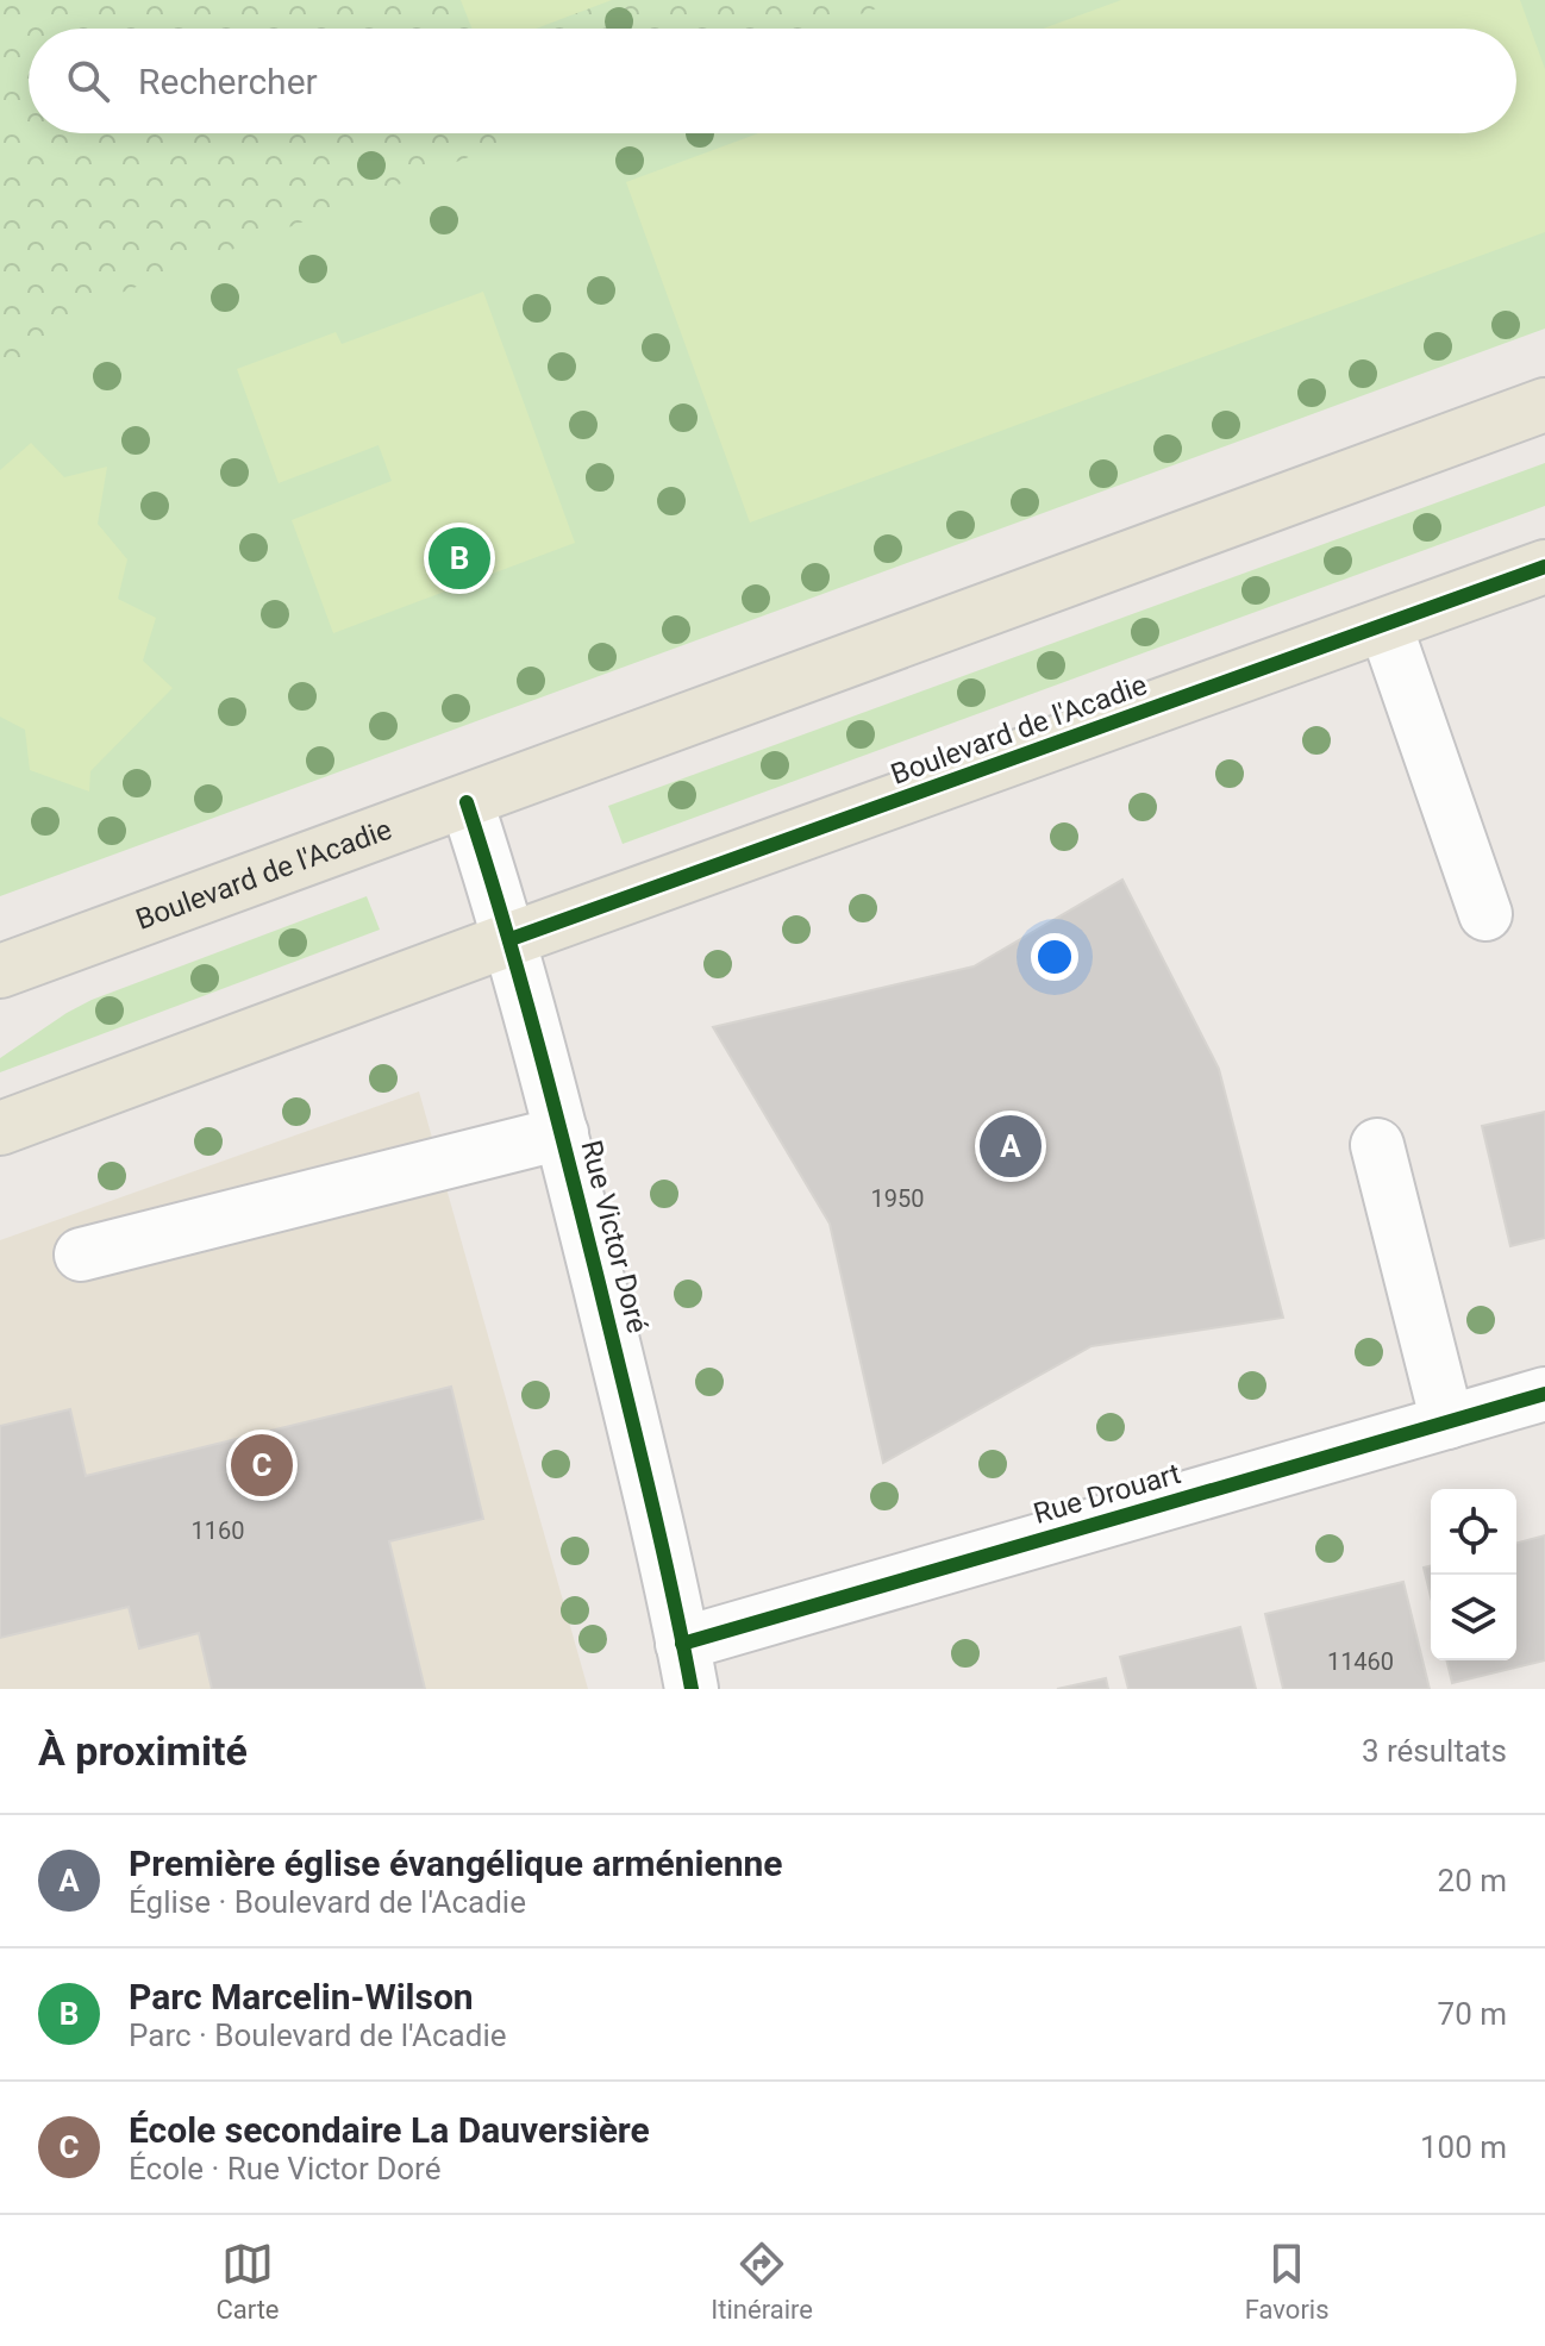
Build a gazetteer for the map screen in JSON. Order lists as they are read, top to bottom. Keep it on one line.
{"streets":{"main road":["Boulevard de l'Acadie"],"street":["Rue Victor Doré","Rue Drouart"]},"crossings":[["Boulevard de l'Acadie","Rue Victor Doré"],["Rue Victor Doré","Rue Drouart"]],"house_numbers":["1950","1160","11460"],"page":{"search":"Rechercher","pins":["B","A","C"],"heading":["À proximité","3 résultats"],"list":[{"mark":"A","name":"Première église évangélique arménienne","note":"Église · Boulevard de l'Acadie","value":"20 m"},{"mark":"B","name":"Parc Marcelin-Wilson","note":"Parc · Boulevard de l'Acadie","value":"70 m"},{"mark":"C","name":"École secondaire La Dauversière","note":"École · Rue Victor Doré","value":"100 m"}],"nav":["Carte","Itinéraire","Favoris"]}}
